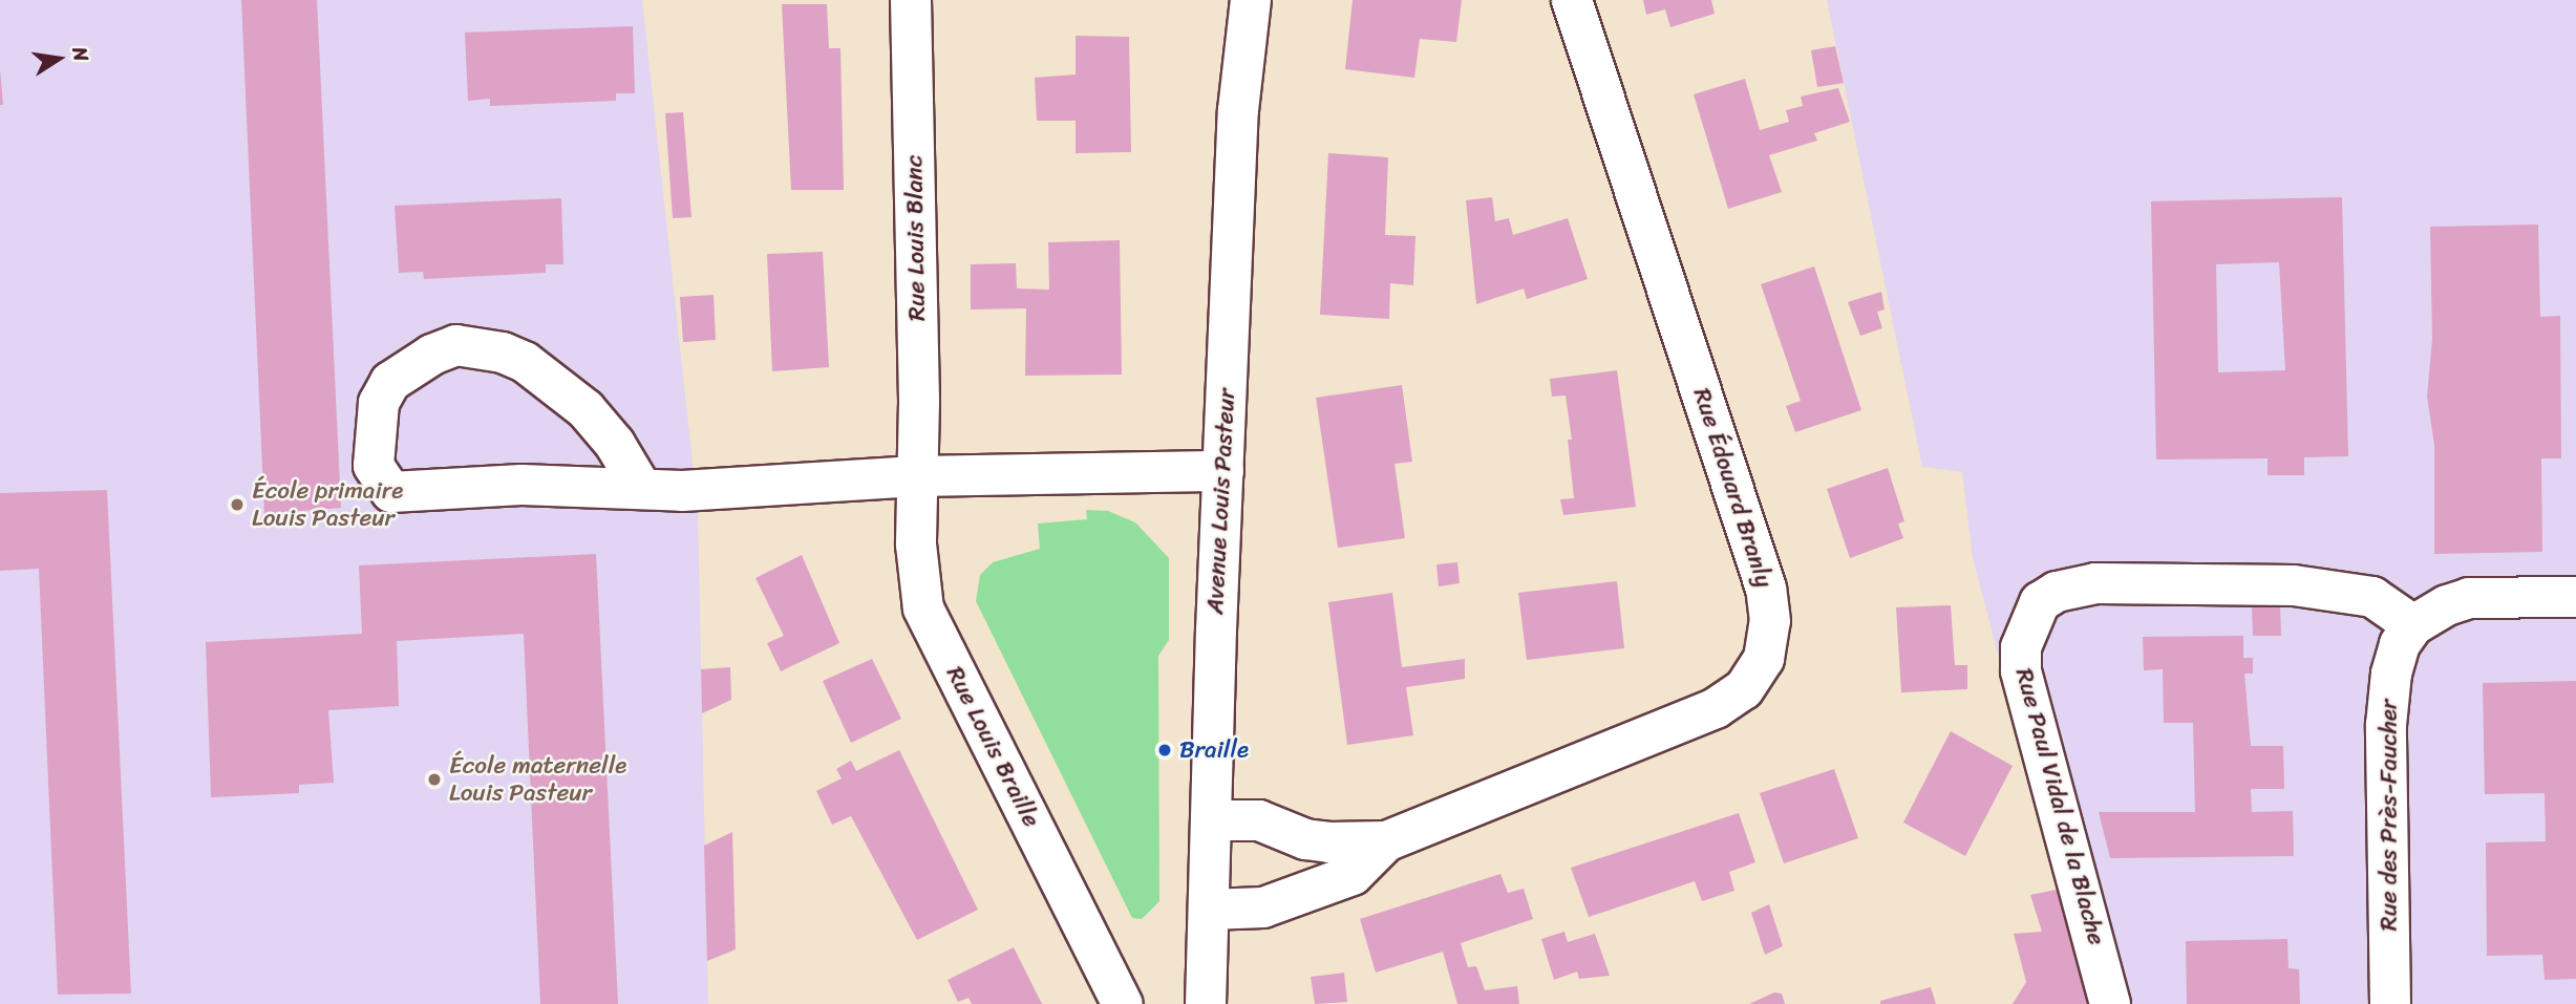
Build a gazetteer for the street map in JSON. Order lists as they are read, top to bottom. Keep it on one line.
{"streets":{"street":["Rue Louis Blanc","Rue Édouard Branly","Avenue Louis Pasteur","Rue Louis Braille","Rue Paul Vidal de la Blache","Rue des Près-Faucher"]},"crossings":[["Rue Louis Blanc","Rue Louis Braille"],["Rue Édouard Branly","Avenue Louis Pasteur"],["Rue Paul Vidal de la Blache","Rue des Près-Faucher"]],"places":["École primaire Louis Pasteur","Braille","École maternelle Louis Pasteur"],"north":"right"}
